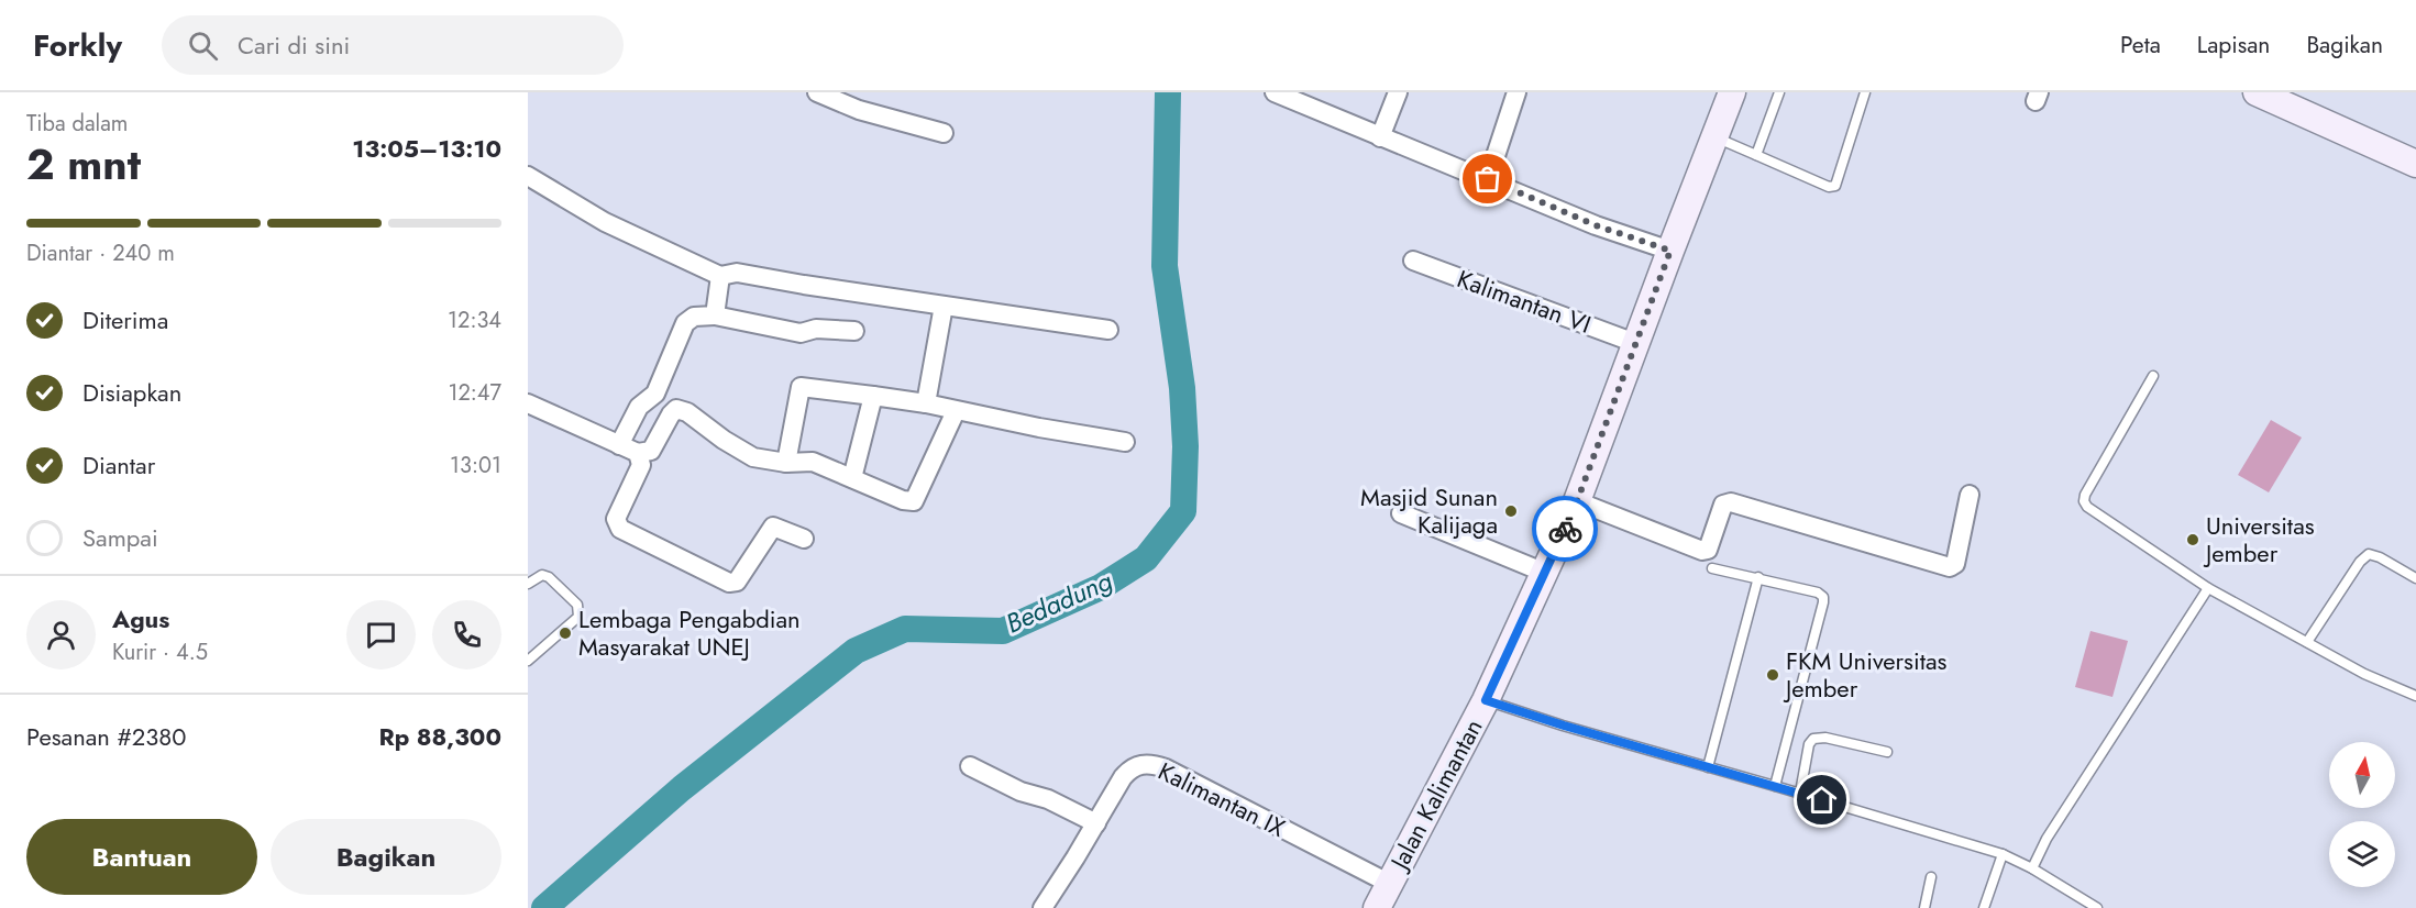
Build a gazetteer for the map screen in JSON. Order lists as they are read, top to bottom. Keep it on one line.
{"streets":{"main road":["Jalan Kalimantan"],"street":["Kalimantan VI","Kalimantan IX"]},"crossings":[["Kalimantan VI","Jalan Kalimantan"],["Jalan Kalimantan","Kalimantan IX"]],"water":["Bedadung"],"places":["Masjid Sunan Kalijaga","Universitas Jember","Lembaga Pengabdian Masyarakat UNEJ","FKM Universitas Jember"],"north":"top","page":{"header":"Forkly","search":"Cari di sini","nav":["Peta","Lapisan","Bagikan"],"heading":["2 mnt","Tiba dalam","13:05–13:10"],"panel":["Agus","Kurir · 4.5","Pesanan #2380","Rp 88,300"],"bar":"Diantar · 240 m","list":[["Diterima","12:34"],["Disiapkan","12:47"],["Diantar","13:01"],"Sampai"],"buttons":["Bantuan","Bagikan"]}}
